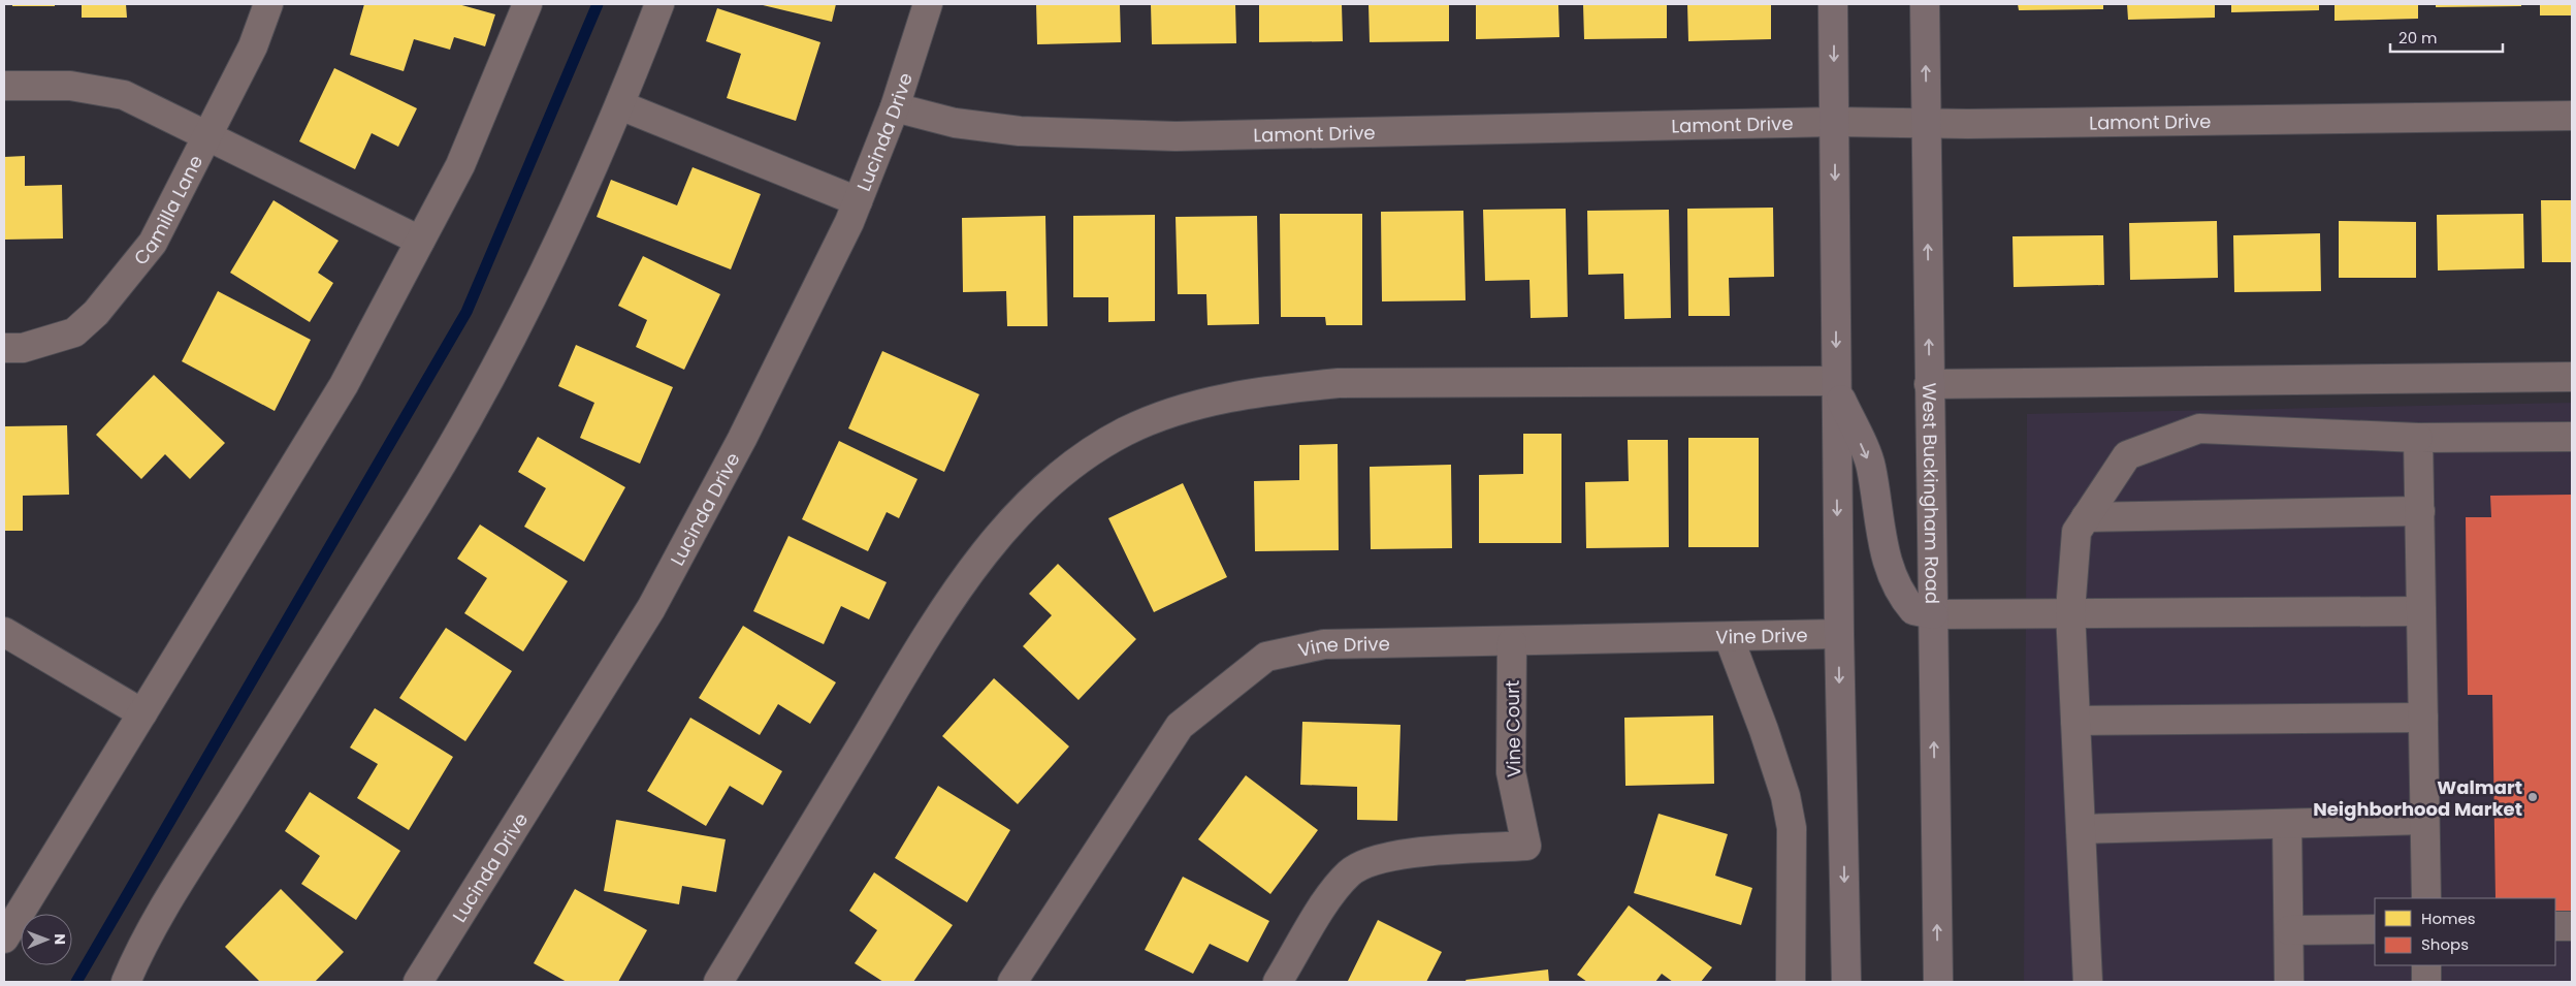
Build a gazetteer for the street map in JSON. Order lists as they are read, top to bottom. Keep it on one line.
{"streets":{"main road":["West Buckingham Road"],"street":["Lamont Drive","Lucinda Drive","Camilla Lane","Vine Drive","Vine Court"]},"crossings":[["Lamont Drive","Lucinda Drive"],["Lamont Drive","West Buckingham Road"],["Vine Drive","Vine Court"]],"places":["Walmart Neighborhood Market"],"legend":["Homes","Shops"],"scale_bar":"20 m","north":"right"}
